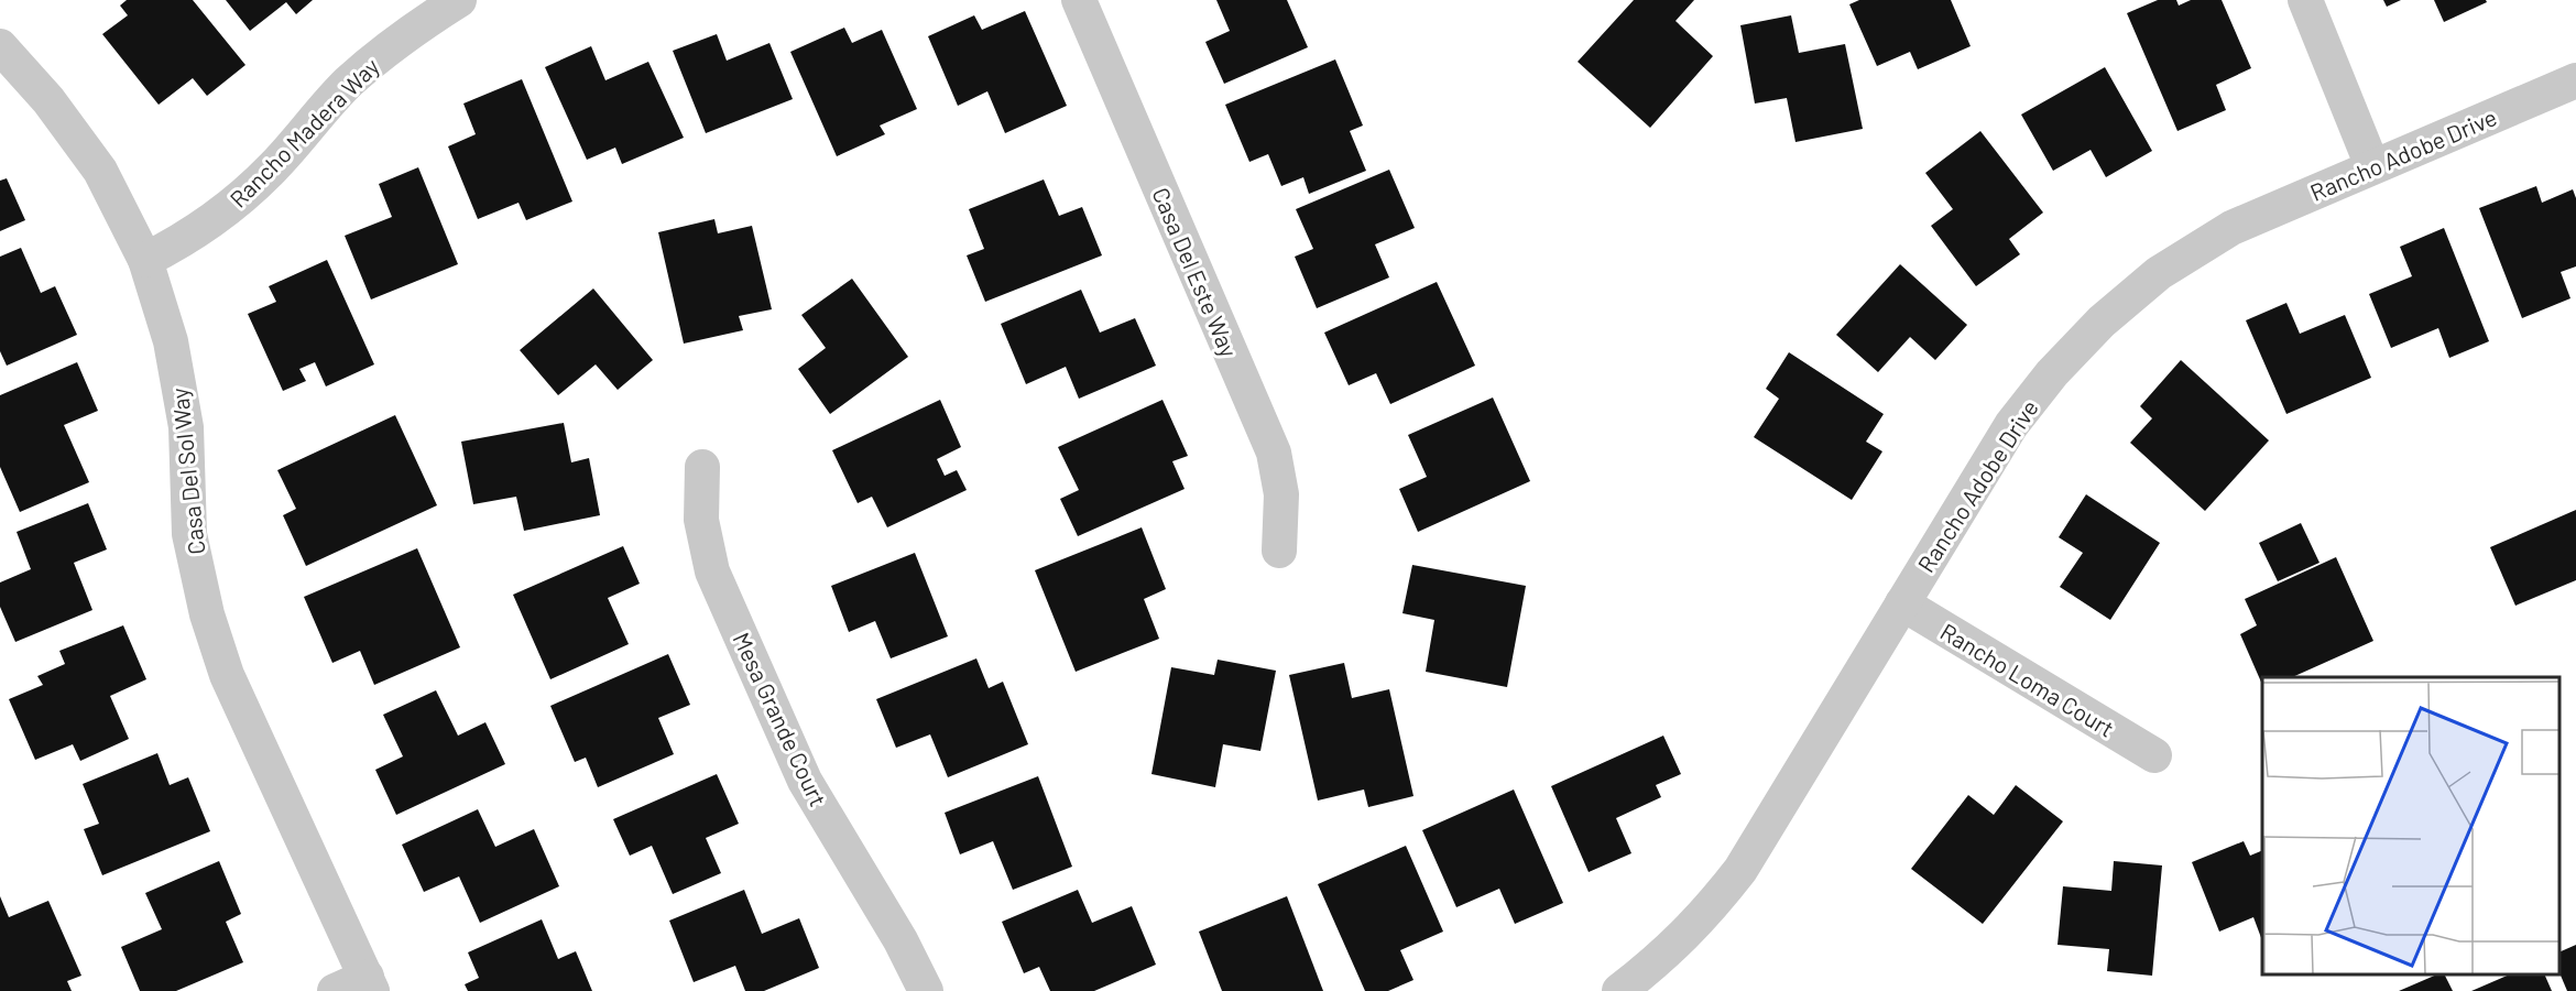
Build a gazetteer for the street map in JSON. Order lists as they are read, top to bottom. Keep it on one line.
{"streets":{"street":["Rancho Madera Way","Rancho Adobe Drive","Casa Del Este Way","Casa Del Sol Way","Rancho Loma Court","Mesa Grande Court"]},"crossings":[["Rancho Madera Way","Casa Del Sol Way"],["Rancho Adobe Drive","Rancho Loma Court"]]}
